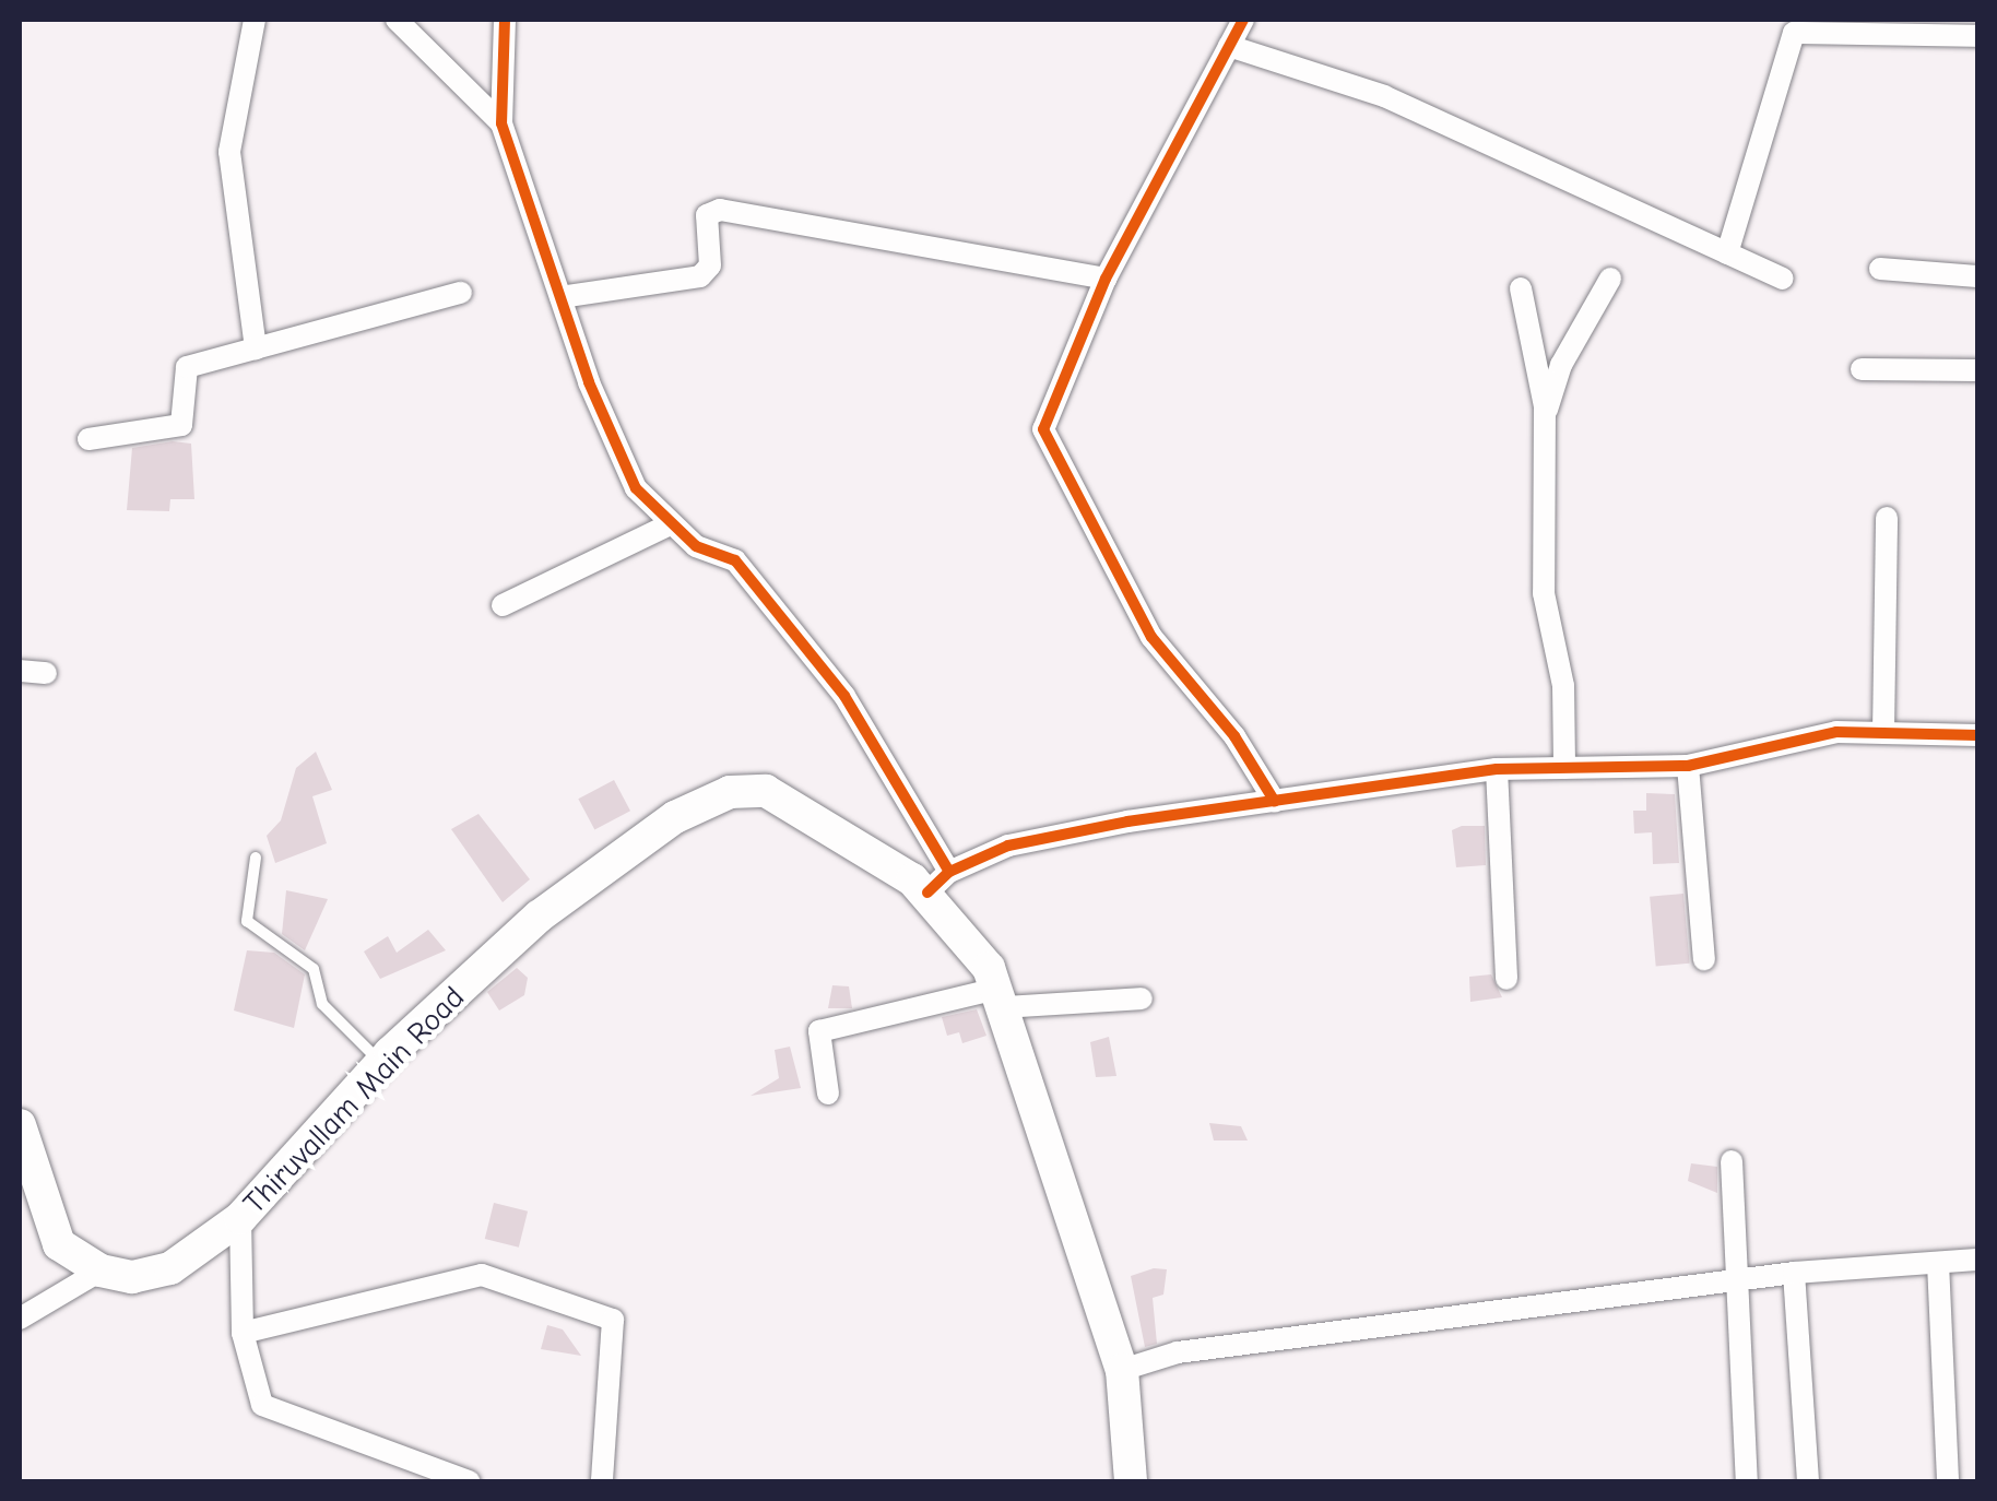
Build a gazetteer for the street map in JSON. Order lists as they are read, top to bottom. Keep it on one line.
{"streets":{"main road":["Thiruvallam Main Road"]}}
